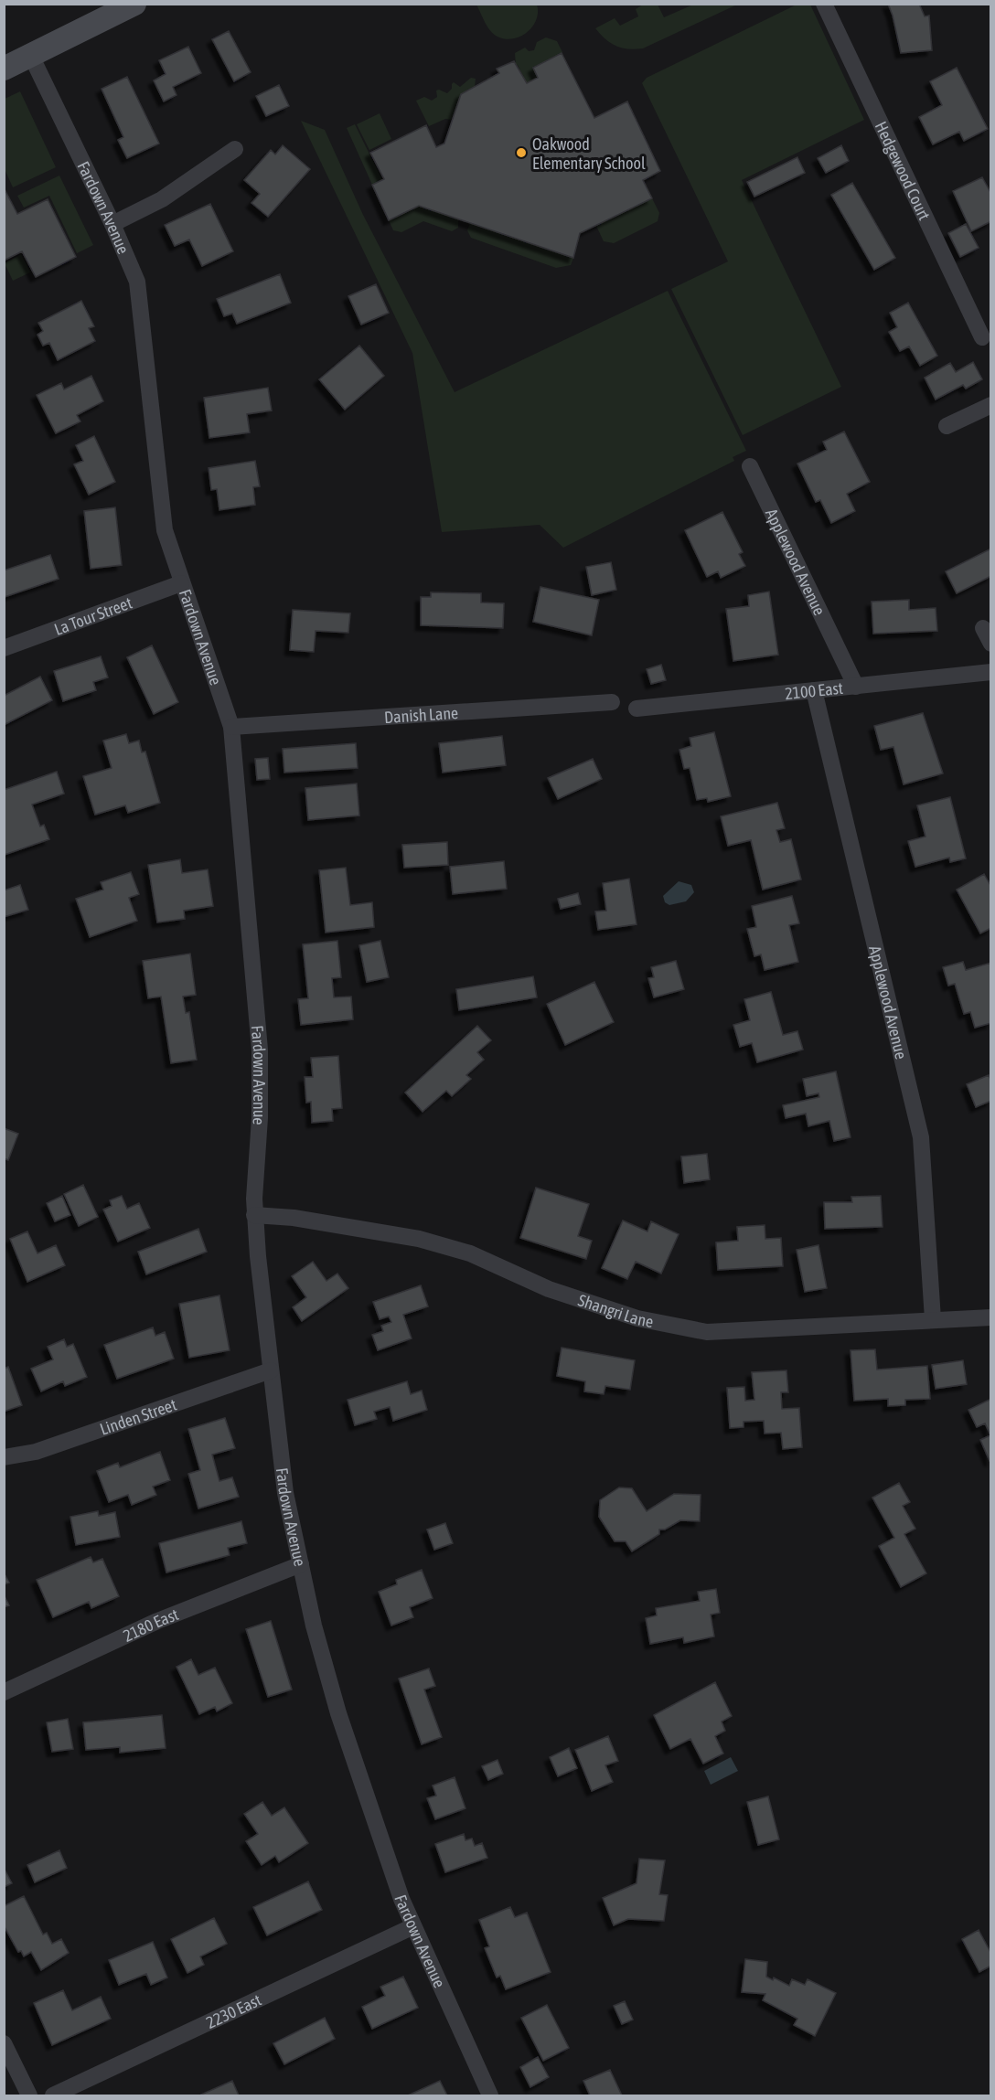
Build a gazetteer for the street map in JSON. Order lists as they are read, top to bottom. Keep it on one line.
{"streets":{"street":["Hedgewood Court","Fardown Avenue","Applewood Avenue","La Tour Street","2100 East","Danish Lane","Shangri Lane","Linden Street","2180 East","2230 East"]},"crossings":[["Fardown Avenue","La Tour Street"],["Fardown Avenue","Danish Lane"],["Fardown Avenue","Shangri Lane"],["Fardown Avenue","Linden Street"],["Fardown Avenue","2180 East"],["Fardown Avenue","2230 East"],["Applewood Avenue","2100 East"],["Applewood Avenue","Shangri Lane"]],"places":["Oakwood Elementary School"]}
